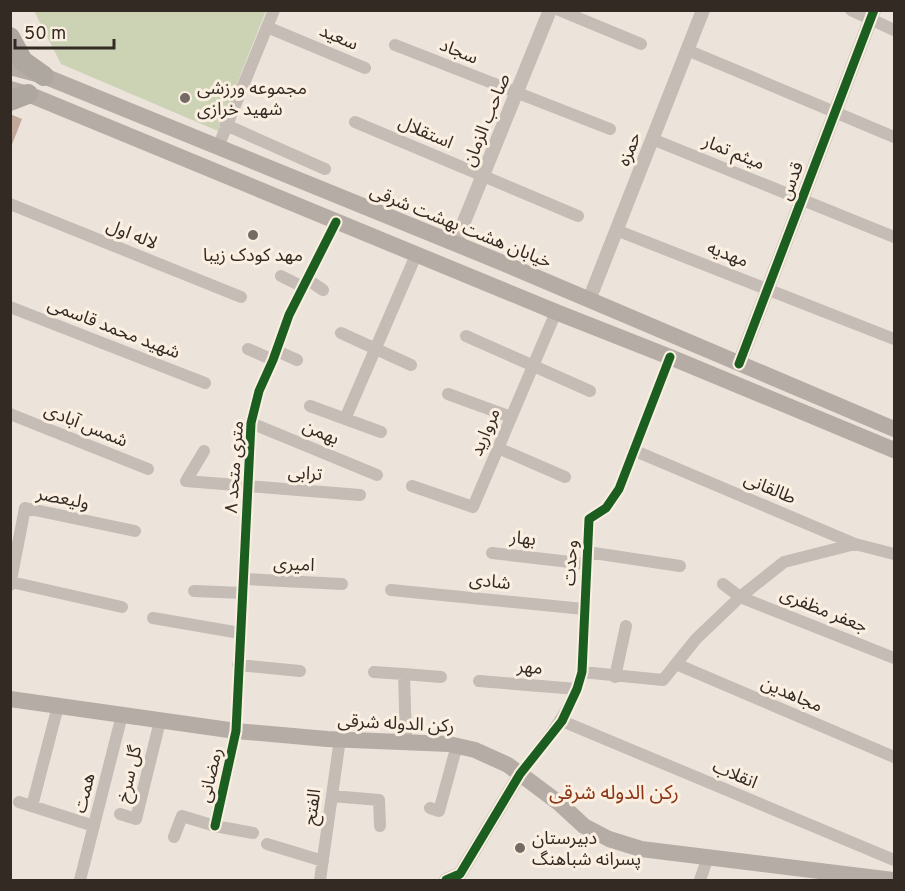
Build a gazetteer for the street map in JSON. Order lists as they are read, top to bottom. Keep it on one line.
{"streets":{"main road":["خیابان هشت بهشت شرقی","رکن الدوله شرقی"],"street":["سعید","سجاد","صاحب الزمان","استقلال","حمزه","میثم تمار","قدس","لاله اول","مهدیه","شهید محمد قاسمی","شمس آبادی","بهمن","مروارید","۸ متری متحد","ترابی","طالقانی","ولیعصر","بهار","وحدت","امیری","شادی","جعفر مظفری","مهر","مجاهدین","گل سرخ","انقلاب","رمضانی","همت","الفتح"]},"crossings":[["سجاد","صاحب الزمان"],["صاحب الزمان","استقلال"],["صاحب الزمان","خیابان هشت بهشت شرقی"],["حمزه","میثم تمار"],["حمزه","خیابان هشت بهشت شرقی"],["حمزه","مهدیه"],["میثم تمار","قدس"],["قدس","خیابان هشت بهشت شرقی"],["قدس","مهدیه"],["بهمن","۸ متری متحد"],["۸ متری متحد","ترابی"],["۸ متری متحد","امیری"],["۸ متری متحد","رکن الدوله شرقی"],["۸ متری متحد","رمضانی"],["طالقانی","وحدت"],["بهار","وحدت"],["وحدت","شادی"],["وحدت","مهر"],["وحدت","رکن الدوله شرقی"],["وحدت","انقلاب"],["رکن الدوله شرقی","گل سرخ"],["رکن الدوله شرقی","رمضانی"],["رکن الدوله شرقی","همت"],["رکن الدوله شرقی","الفتح"]],"districts":["رکن الدوله شرقی"],"places":["مجموعه ورزشی شهید خرازی","مهد کودک زیبا","دبیرستان پسرانه شباهنگ"],"scale_bar":"50 m"}
